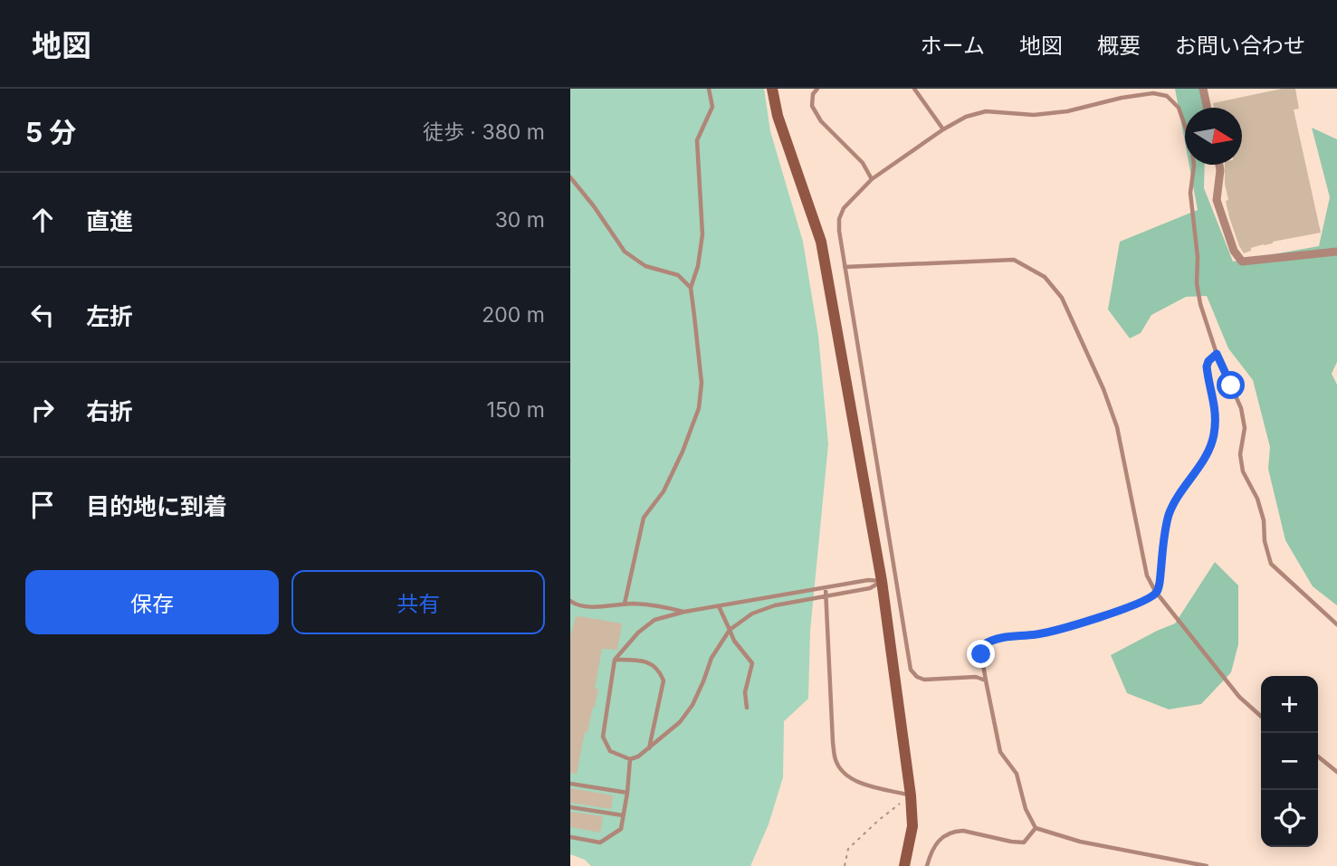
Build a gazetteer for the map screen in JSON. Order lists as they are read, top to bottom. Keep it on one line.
{"north":"right","page":{"header":"地図","nav":["ホーム","地図","概要","お問い合わせ"],"heading":["5 分","徒歩 · 380 m"],"list":[["直進","30 m"],["左折","200 m"],["右折","150 m"],"目的地に到着"],"buttons":["保存","共有"],"map_buttons":["+","−"]}}
